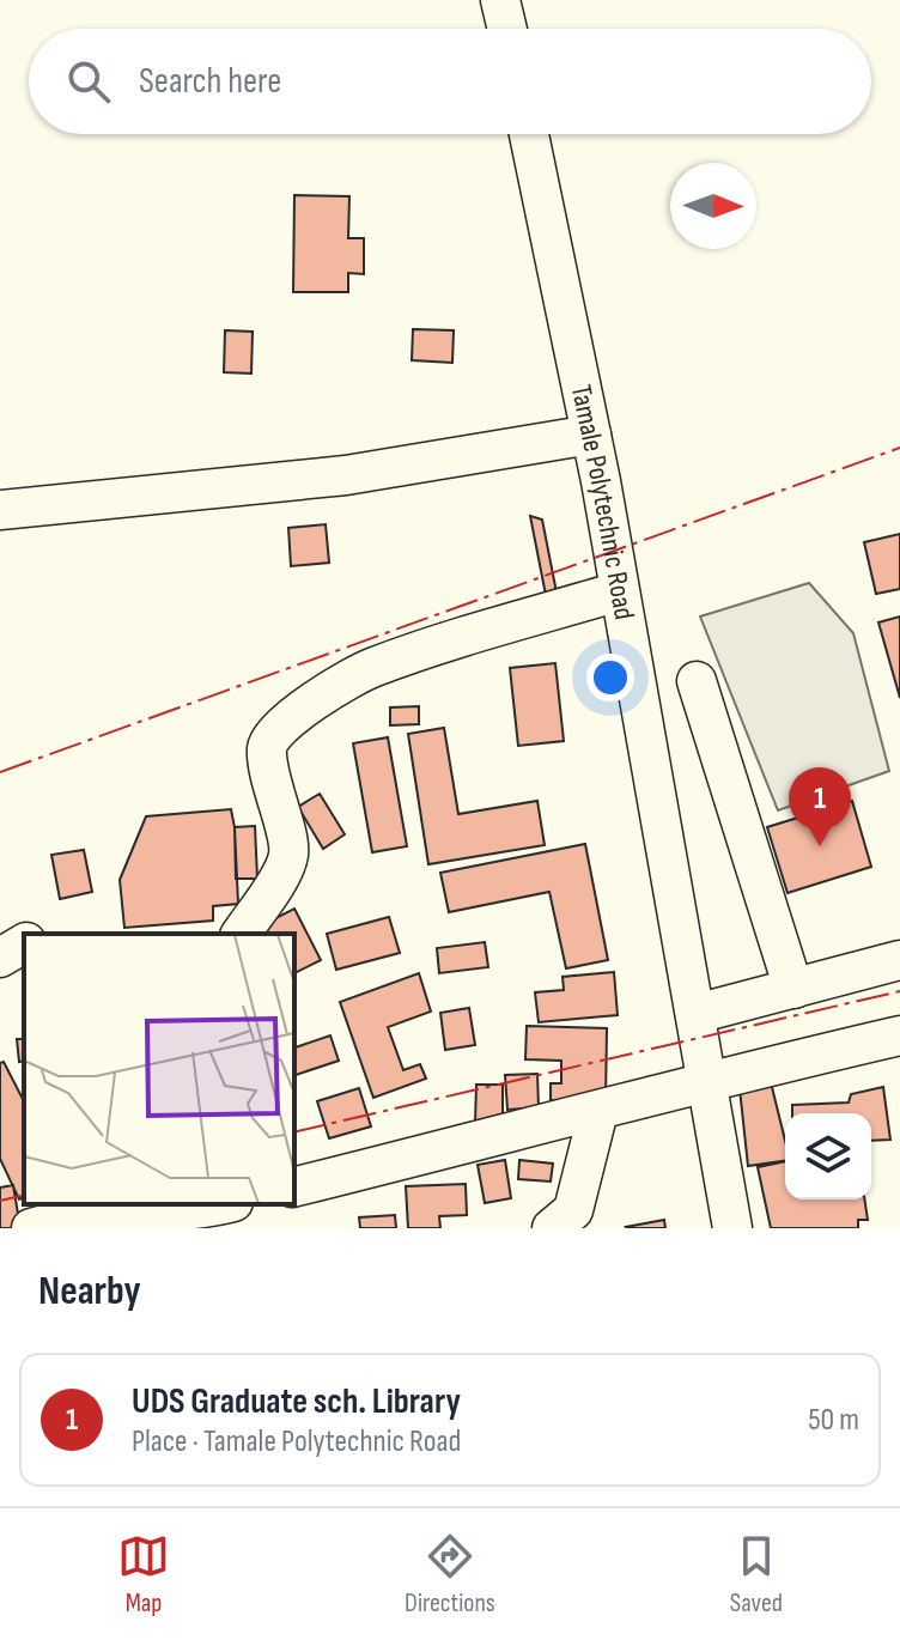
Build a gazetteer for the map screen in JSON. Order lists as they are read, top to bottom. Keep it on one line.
{"streets":{"street":["Tamale Polytechnic Road"]},"north":"right","page":{"search":"Search here","pins":"1","heading":"Nearby","list":[{"mark":"1","name":"UDS Graduate sch. Library","note":"Place · Tamale Polytechnic Road","value":"50 m"}],"nav":["Map","Directions","Saved"]}}
